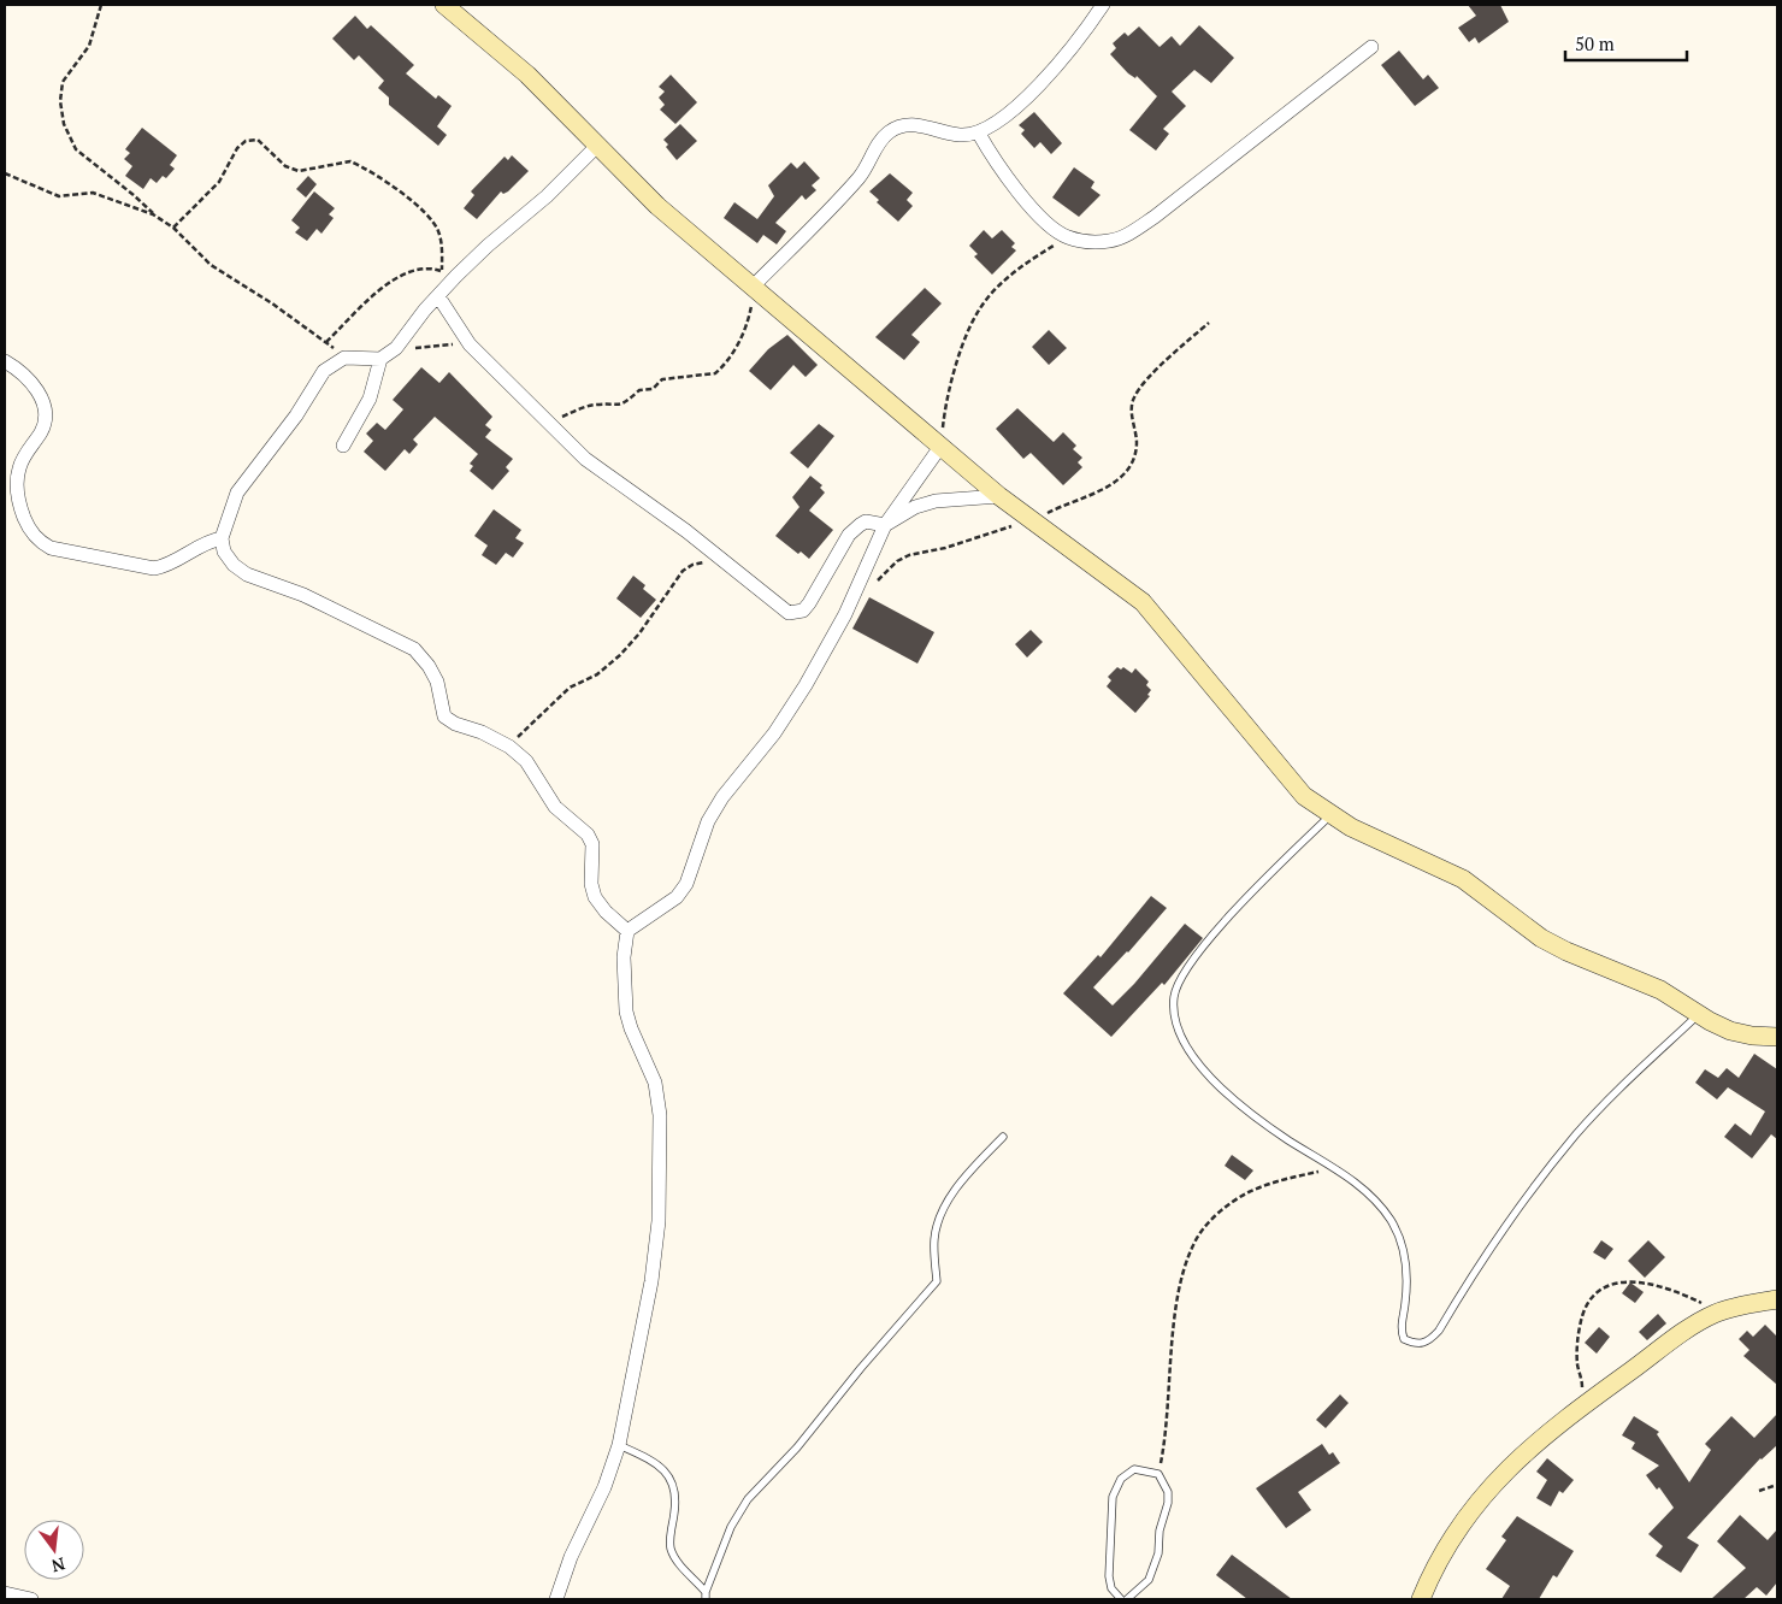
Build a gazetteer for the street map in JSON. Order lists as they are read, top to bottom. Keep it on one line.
{"scale_bar":"50 m","north":"bottom"}
